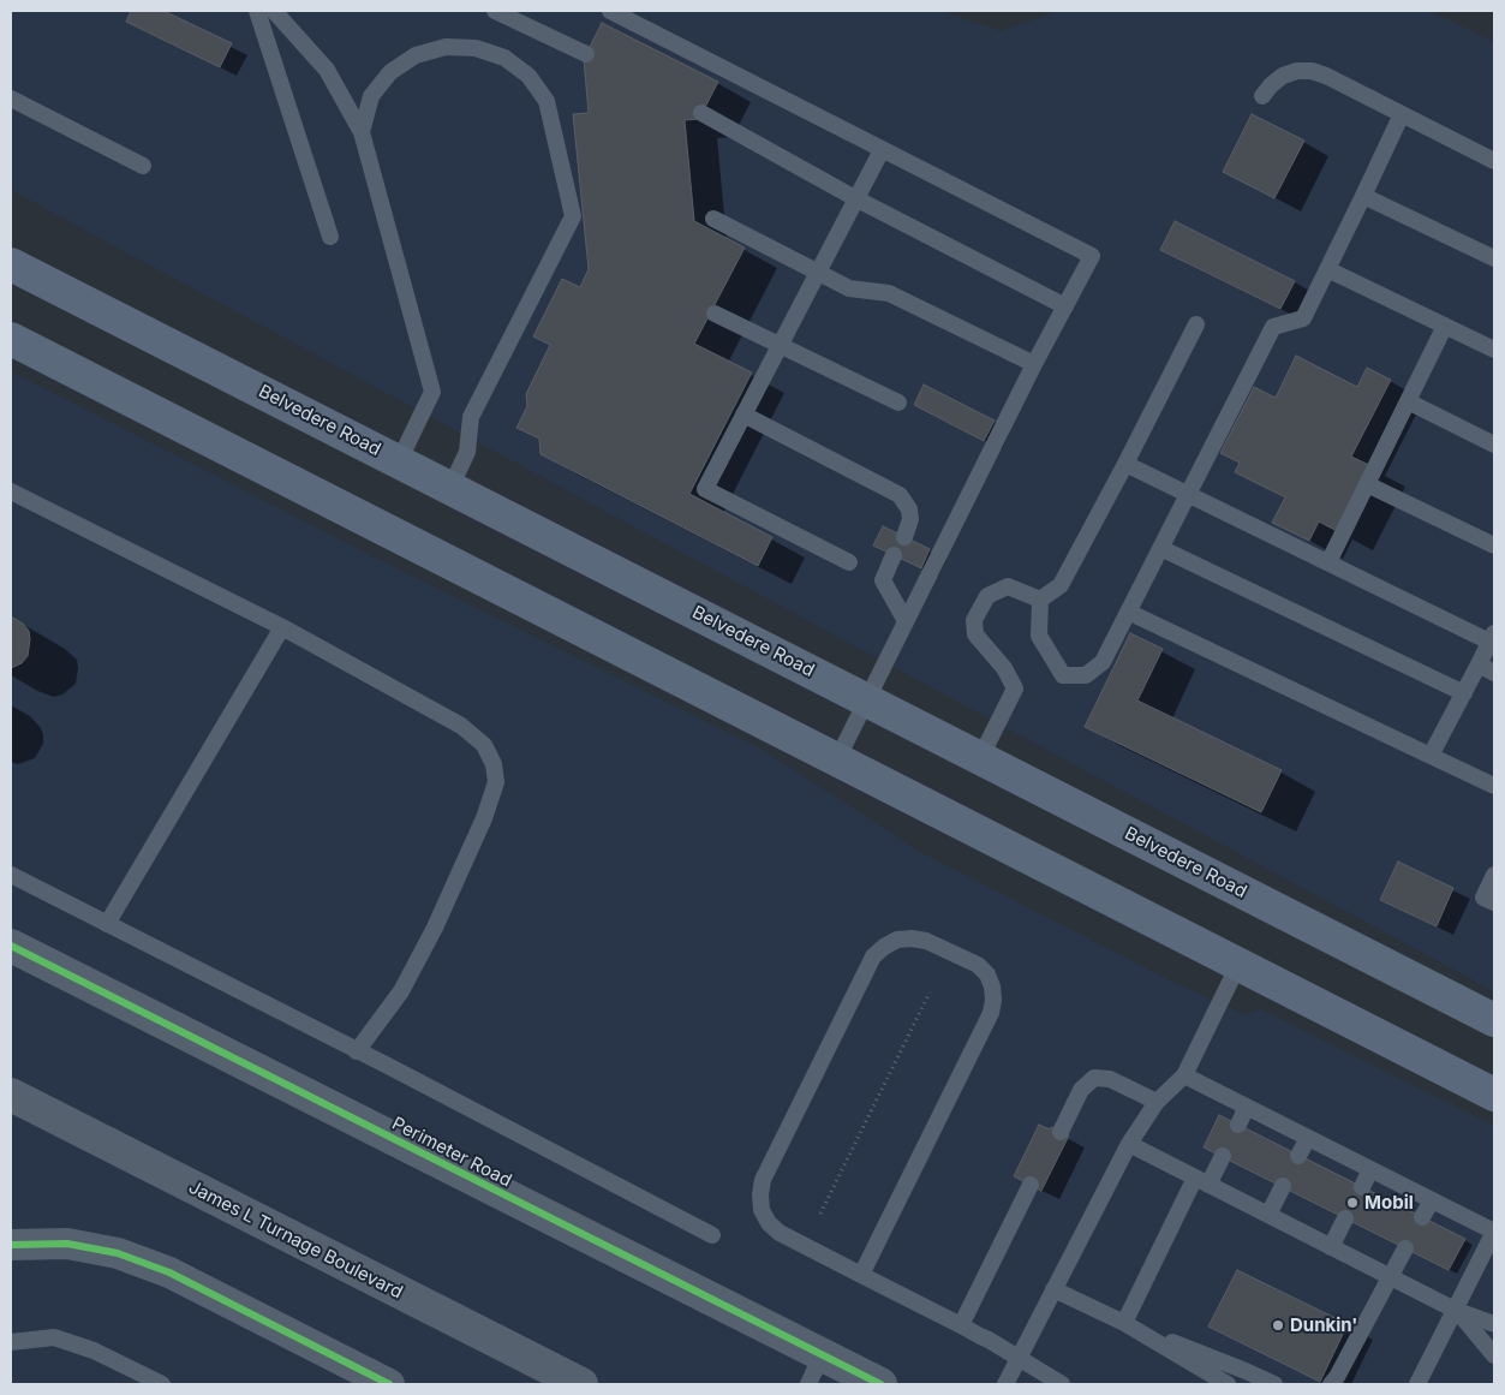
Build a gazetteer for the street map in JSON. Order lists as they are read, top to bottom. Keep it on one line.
{"streets":{"main road":["Belvedere Road"],"street":["Perimeter Road","James L Turnage Boulevard"]},"places":["Mobil","Dunkin'"]}
